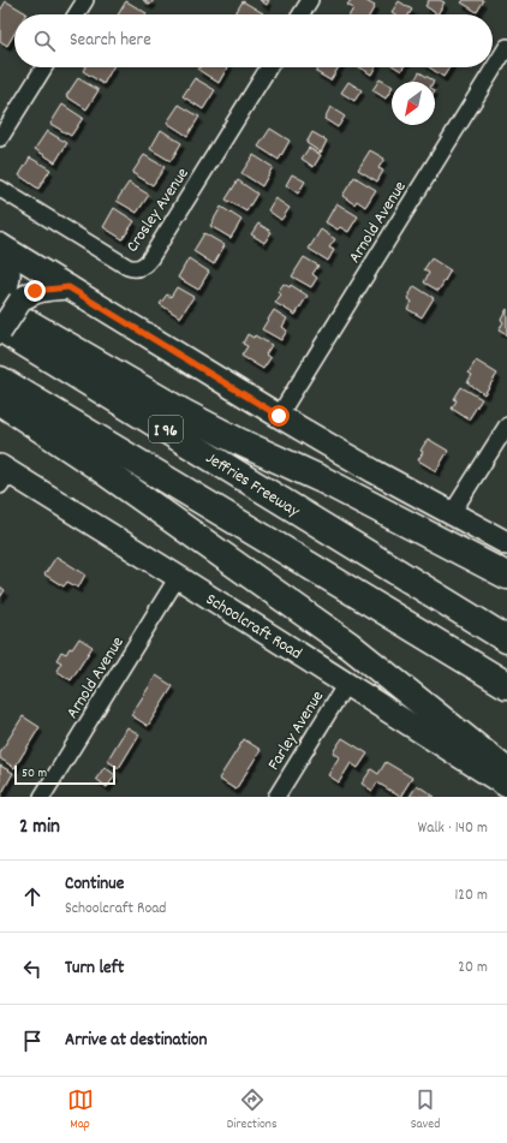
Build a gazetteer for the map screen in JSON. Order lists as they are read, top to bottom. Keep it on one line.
{"streets":{"highway":["I 96","Jeffries Freeway"],"main road":["Schoolcraft Road"],"street":["Crosley Avenue","Arnold Avenue","Farley Avenue"]},"crossings":[["Arnold Avenue","Schoolcraft Road"],["Schoolcraft Road","Farley Avenue"]],"scale_bar":"50 m","north":"bottom left","page":{"search":"Search here","scale":"50 m","heading":["2 min","Walk · 140 m"],"list":[["Continue","Schoolcraft Road","120 m"],["Turn left","20 m"],"Arrive at destination"],"nav":["Map","Directions","Saved"]}}
